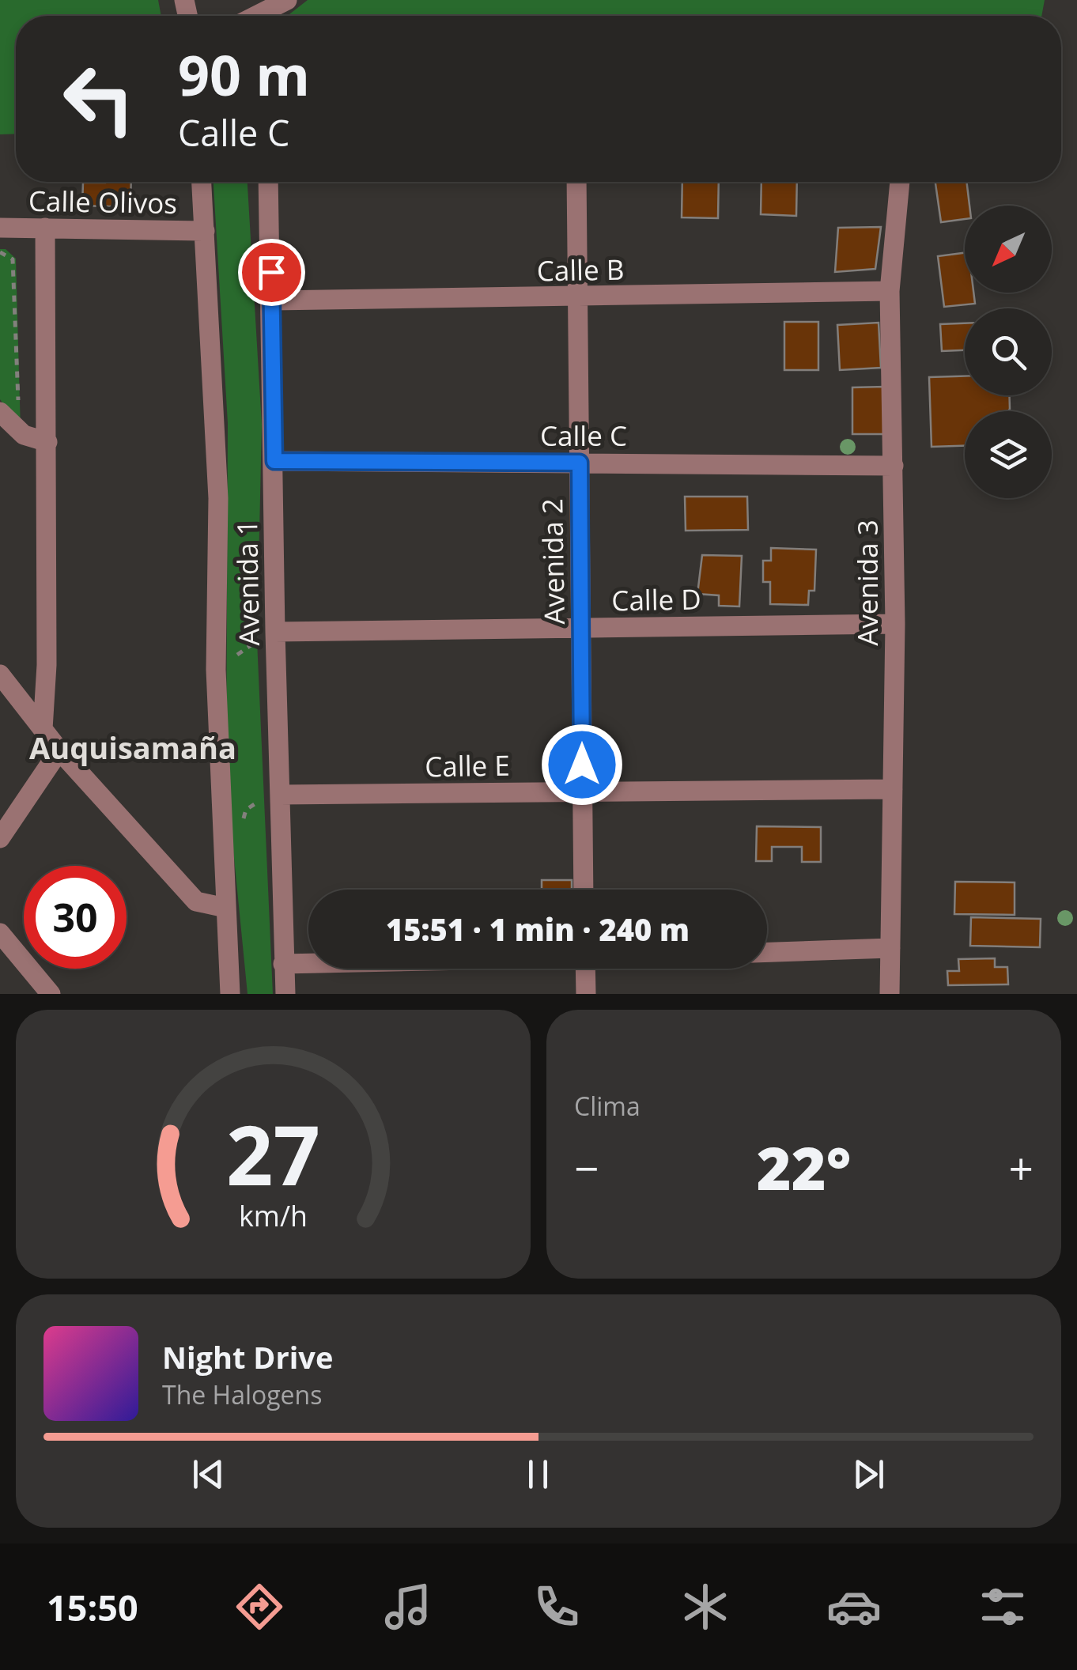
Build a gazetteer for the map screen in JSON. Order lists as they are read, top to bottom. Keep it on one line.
{"streets":{"street":["Calle Olivos","Calle B","Calle C","Avenida 2","Avenida 1","Avenida 3","Calle D","Calle E"]},"crossings":[["Calle B","Avenida 2"],["Calle B","Avenida 1"],["Calle B","Avenida 3"],["Calle C","Avenida 2"],["Calle C","Avenida 1"],["Calle C","Avenida 3"],["Avenida 2","Calle D"],["Avenida 2","Calle E"],["Avenida 1","Calle D"],["Avenida 1","Calle E"],["Avenida 3","Calle D"],["Avenida 3","Calle E"]],"districts":["Auquisamaña"],"north":"bottom left","page":{"turn":["90 m","Calle C"],"limit":"30","trip":"15:51 · 1 min · 240 m","tile":"Clima","heat":["−","22°","+"],"song":["Night Drive","The Halogens"],"tabs":"15:50","gauge":["27","km/h"]}}
